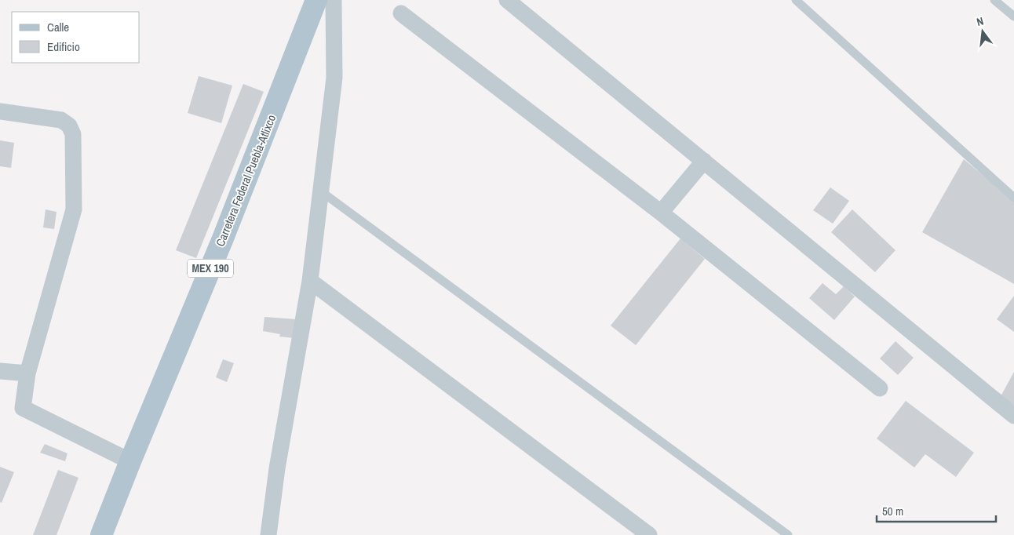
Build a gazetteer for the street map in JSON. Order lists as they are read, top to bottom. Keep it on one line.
{"streets":{"main road":["Carretera Federal Puebla-Atlixco","MEX 190"]},"legend":["Calle","Edificio"],"scale_bar":"50 m","north":"top"}
